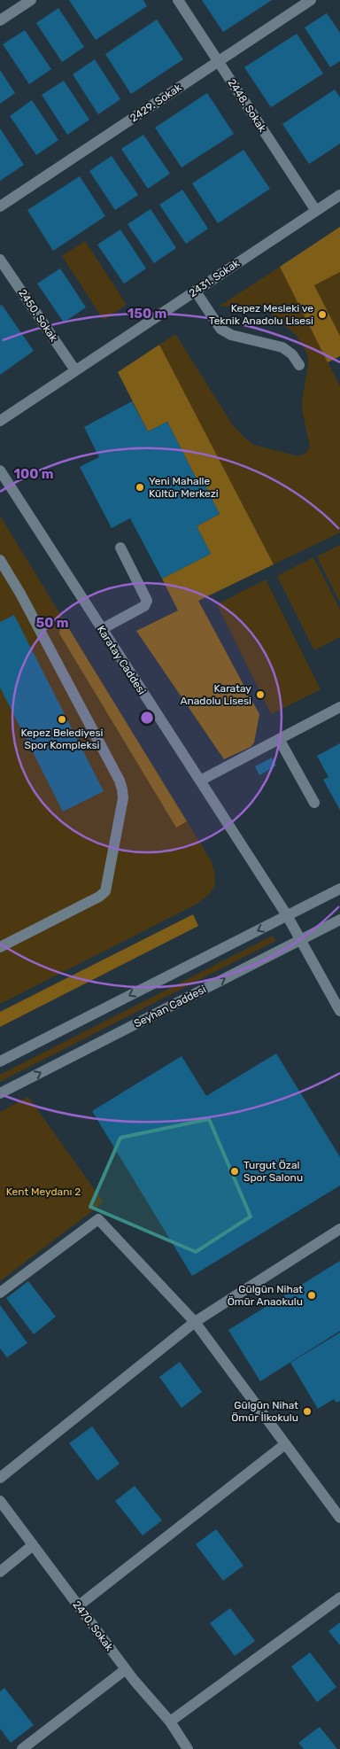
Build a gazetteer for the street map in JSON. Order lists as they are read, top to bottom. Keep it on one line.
{"streets":{"street":["2429. Sokak","2448. Sokak","2431. Sokak","2450. Sokak","Karatay Caddesi","Seyhan Caddesi","2470. Sokak"]},"crossings":[["2429. Sokak","2448. Sokak"],["2448. Sokak","2431. Sokak"],["2431. Sokak","2450. Sokak"],["Karatay Caddesi","Seyhan Caddesi"]],"parks":["Kent Meydanı 2"],"places":["Kepez Mesleki ve Teknik Anadolu Lisesi","Yeni Mahalle Kültür Merkezi","Karatay Anadolu Lisesi","Kepez Belediyesi Spor Kompleksi","Turgut Özal Spor Salonu","Gülgün Nihat Ömür Anaokulu","Gülgün Nihat Ömür İlkokulu"],"rings":["150 m","100 m","50 m"]}
